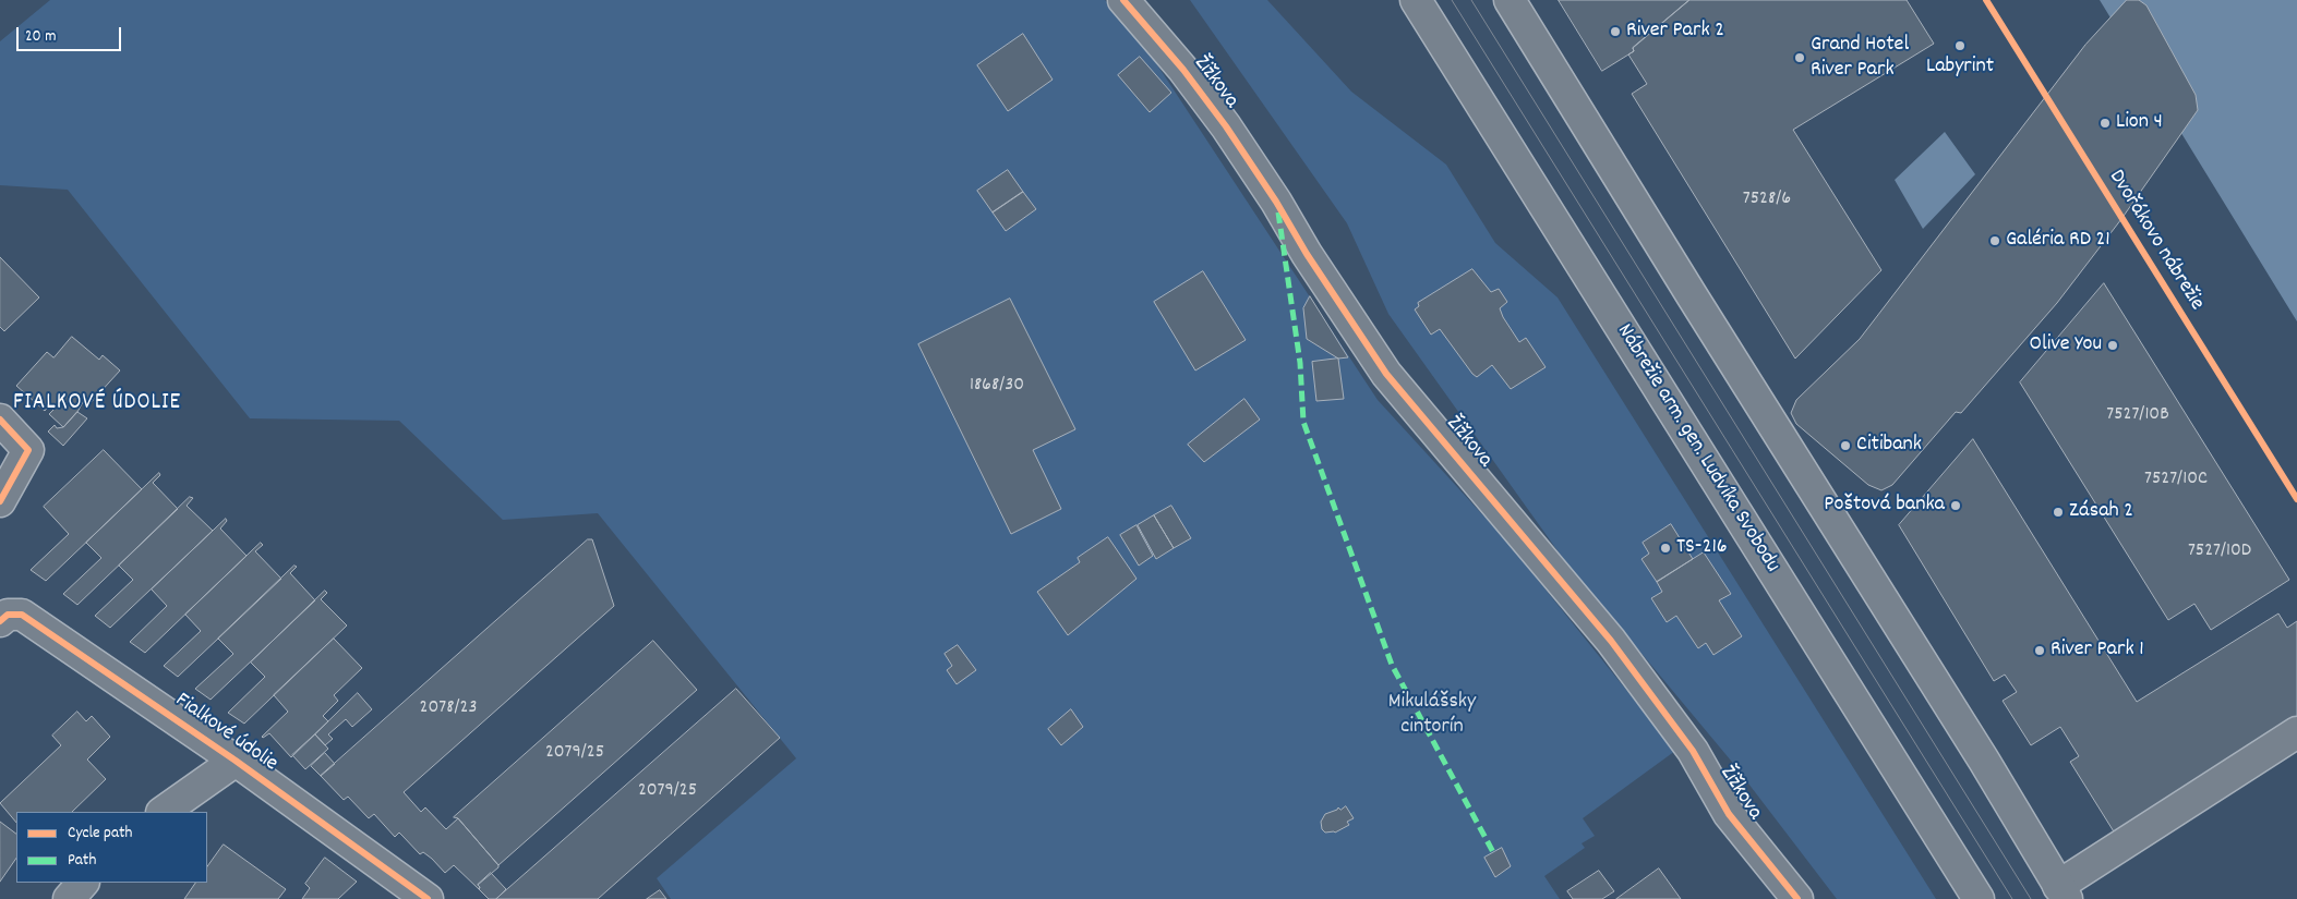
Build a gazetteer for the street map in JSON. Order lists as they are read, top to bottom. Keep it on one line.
{"streets":{"main road":["Žižkova","Nábrežie arm. gen. Ludvíka Svobodu","Fialkové údolie"],"cycle path":["Dvořákovo nábrežie"]},"districts":["FIALKOVÉ ÚDOLIE"],"parks":["Mikulášsky cintorín"],"places":["River Park 2","Labyrint","Grand Hotel River Park","Lion 4","Galéria RD 21","Olive You","Citibank","Poštová banka","Zásah 2","TS-216","River Park 1"],"house_numbers":["7528/6","1868/30","7527/10B","7527/10C","7527/10D","2078/23","2079/25","2079/25"],"legend":["Cycle path","Path"],"scale_bar":"20 m"}
